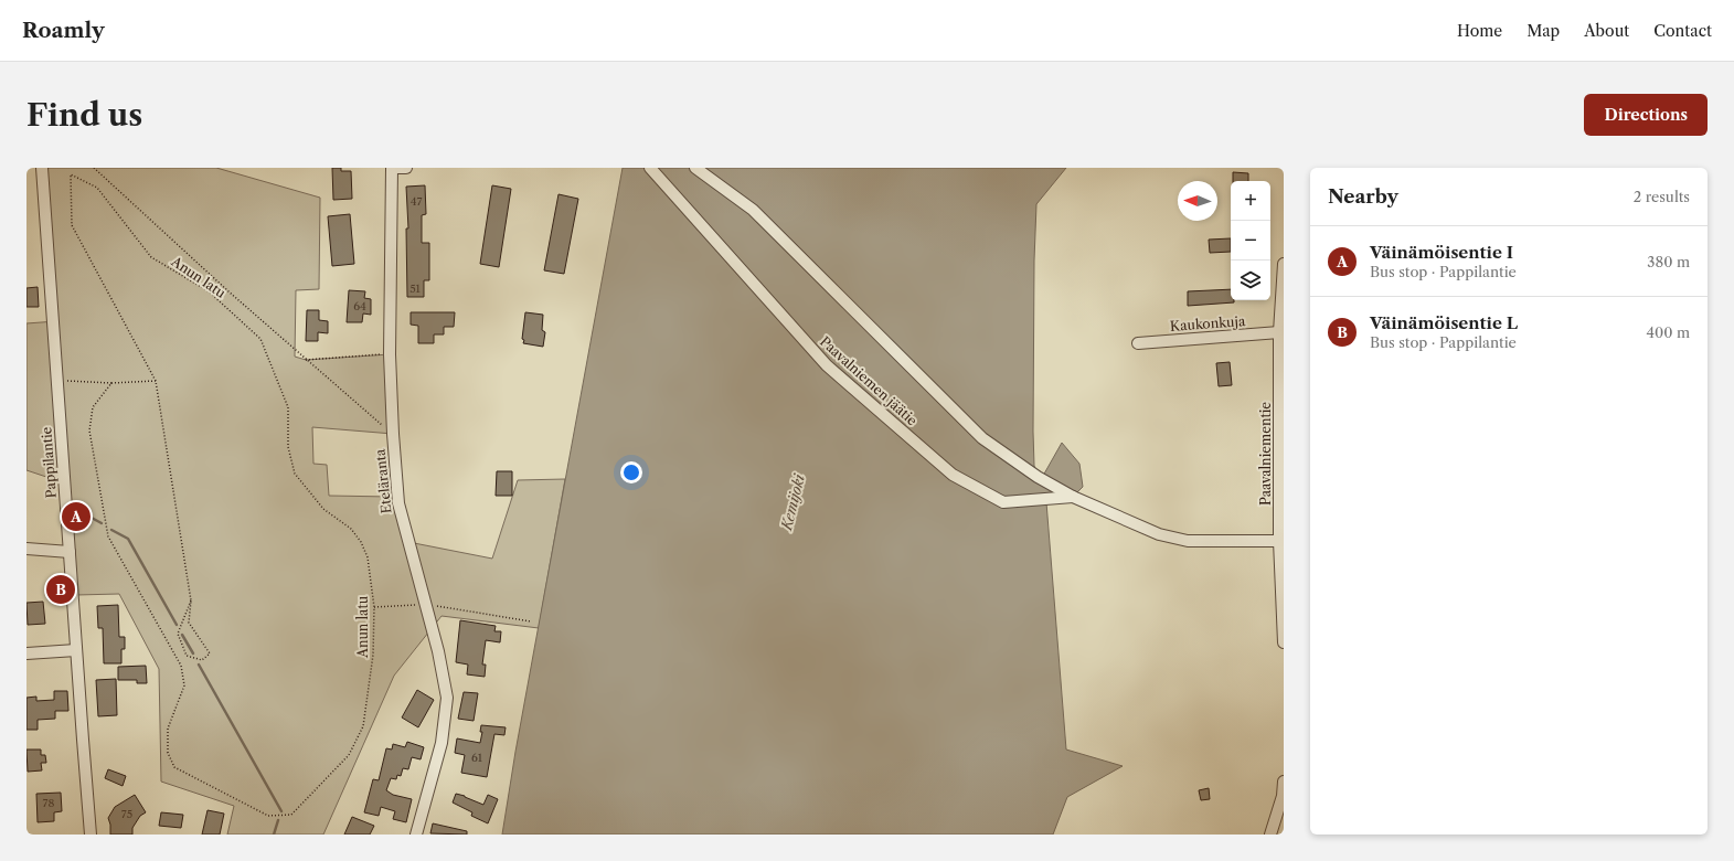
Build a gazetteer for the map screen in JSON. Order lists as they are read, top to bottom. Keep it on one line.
{"streets":{"street":["Kaukonkuja","Paavalniemen jäätie","Paavalniementie","Pappilantie","Eteläranta"],"path":["Anun latu"]},"crossings":[["Kaukonkuja","Paavalniementie"],["Paavalniemen jäätie","Paavalniementie"]],"water":["Kemijoki"],"house_numbers":["47","51","64","61","78","75"],"north":"left","page":{"header":"Roamly","nav":["Home","Map","About","Contact"],"buttons":"Directions","title":"Find us","heading":["Nearby","2 results"],"map_buttons":["+","−"],"list":[{"mark":"A","name":"Väinämöisentie I","note":"Bus stop · Pappilantie","value":"380 m"},{"mark":"B","name":"Väinämöisentie L","note":"Bus stop · Pappilantie","value":"400 m"}],"pins":["A","B"]}}
